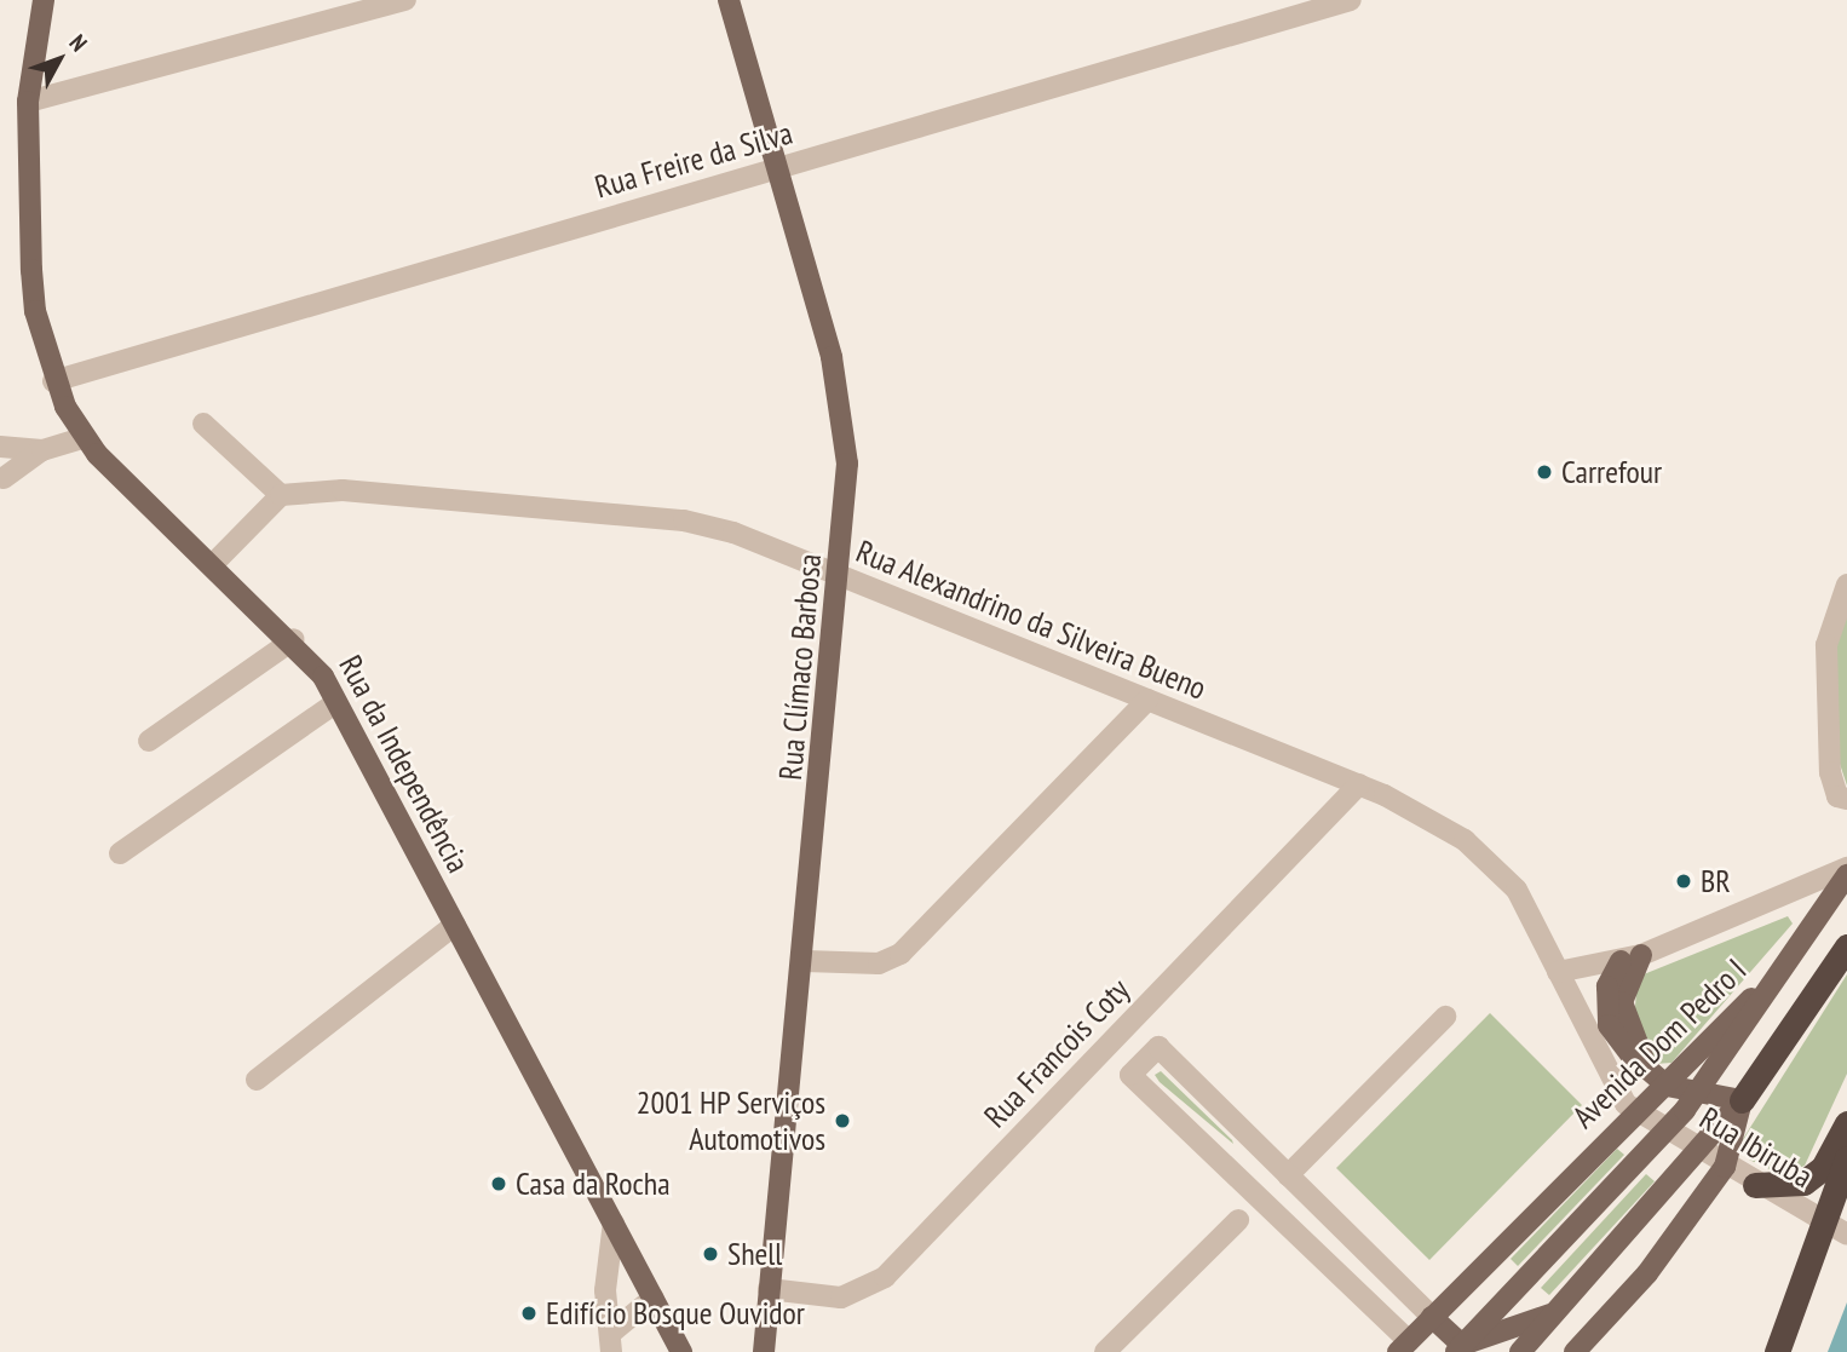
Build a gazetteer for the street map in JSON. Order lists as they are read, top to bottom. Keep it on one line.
{"streets":{"main road":["Rua Clímaco Barbosa","Rua da Independência","Avenida Dom Pedro I"],"street":["Rua Freire da Silva","Rua Alexandrino da Silveira Bueno","Rua Francois Coty","Rua Ibiruba"]},"crossings":[["Rua Freire da Silva","Rua Clímaco Barbosa"],["Rua Freire da Silva","Rua da Independência"],["Rua Alexandrino da Silveira Bueno","Rua Clímaco Barbosa"],["Rua Alexandrino da Silveira Bueno","Avenida Dom Pedro I"],["Rua Alexandrino da Silveira Bueno","Rua Francois Coty"],["Rua Alexandrino da Silveira Bueno","Rua Ibiruba"],["Rua Clímaco Barbosa","Rua Francois Coty"],["Avenida Dom Pedro I","Rua Ibiruba"]],"places":["Carrefour","BR","2001 HP Serviços Automotivos","Casa da Rocha","Shell","Edifício Bosque Ouvidor"],"north":"top right"}
